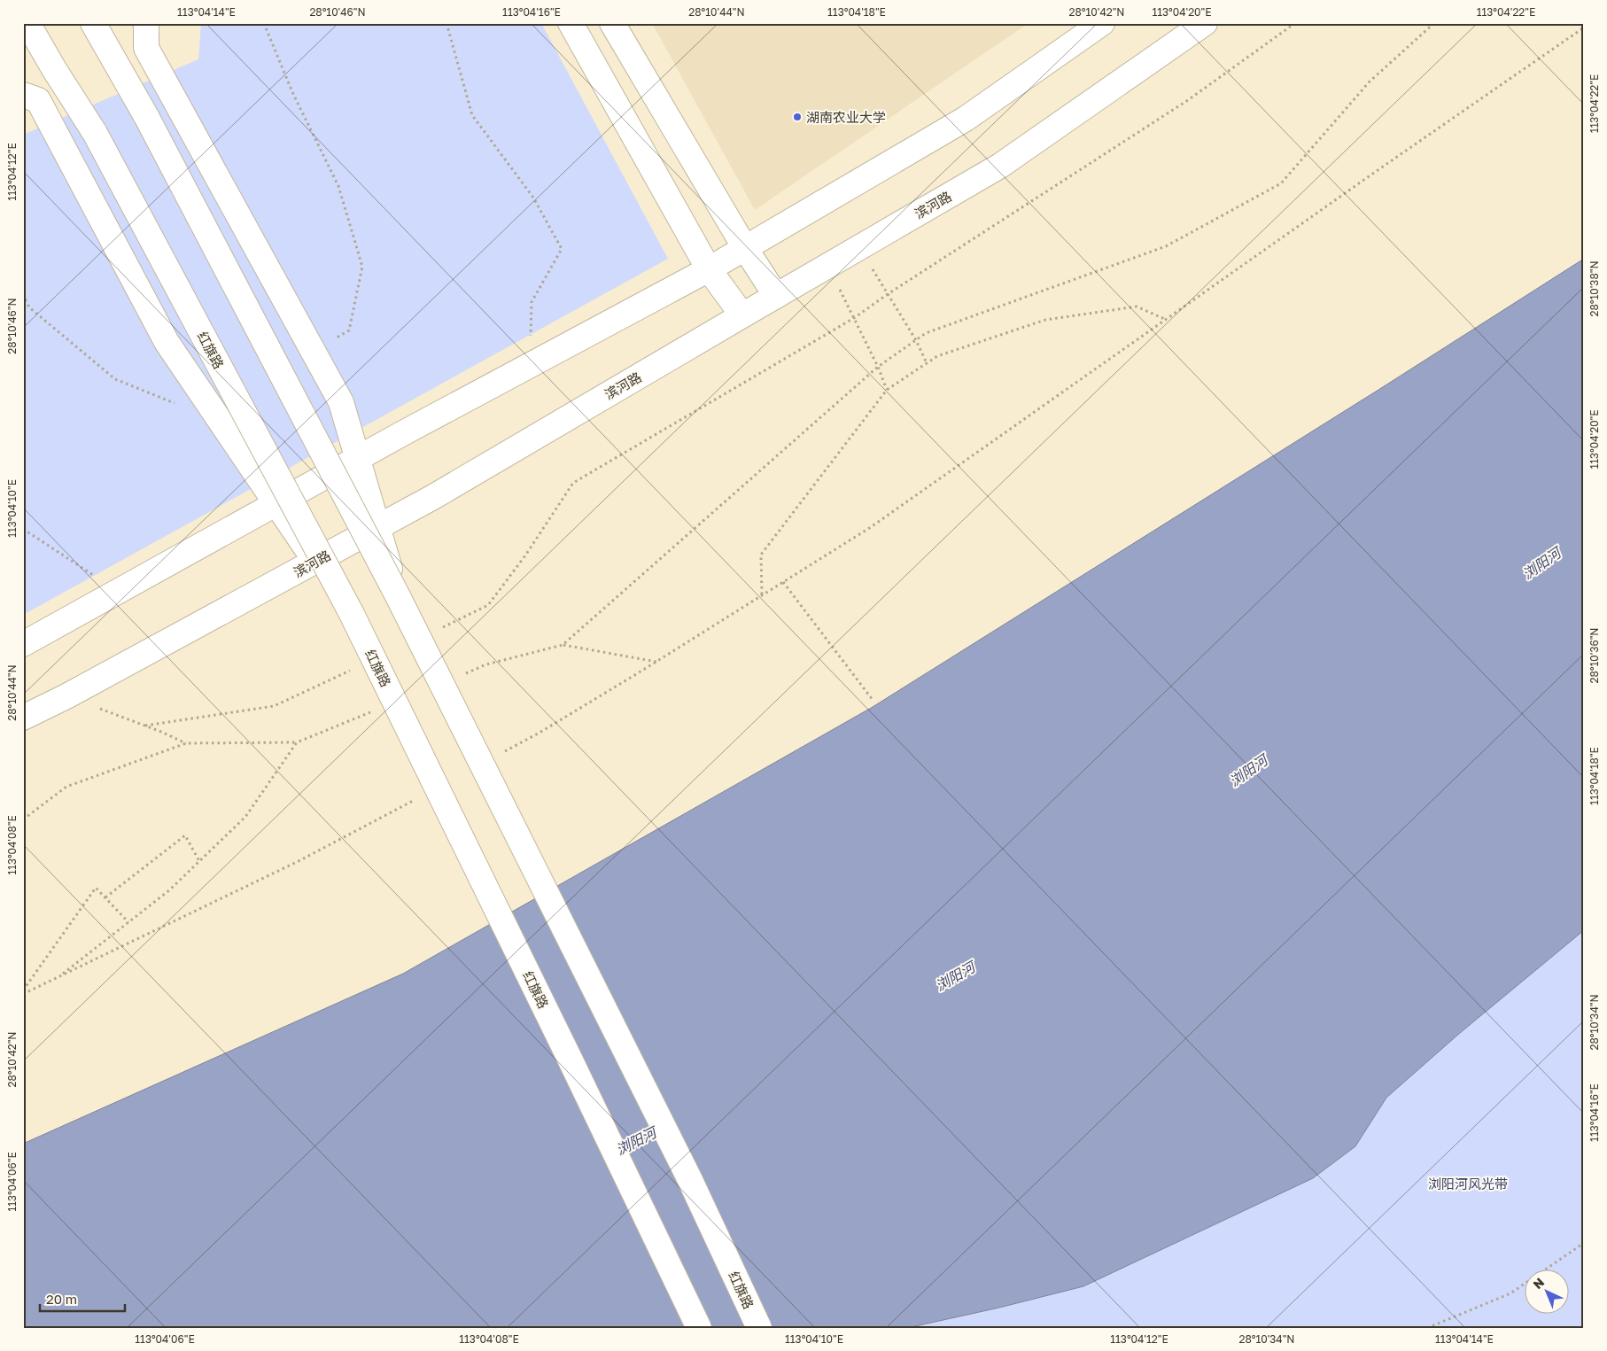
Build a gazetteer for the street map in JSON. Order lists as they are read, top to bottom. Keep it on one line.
{"streets":{"main road":["滨河路","红旗路"]},"water":["浏阳河"],"parks":["浏阳河风光带"],"places":["湖南农业大学"],"scale_bar":"20 m","north":"top left","coordinates":["113°04'14\"E","28°10'46\"N","113°04'16\"E","28°10'44\"N","113°04'18\"E","28°10'42\"N","113°04'20\"E","113°04'22\"E","113°04'12\"E","28°10'38\"N","113°04'10\"E","28°10'36\"N","113°04'08\"E","28°10'34\"N","113°04'06\"E"]}
